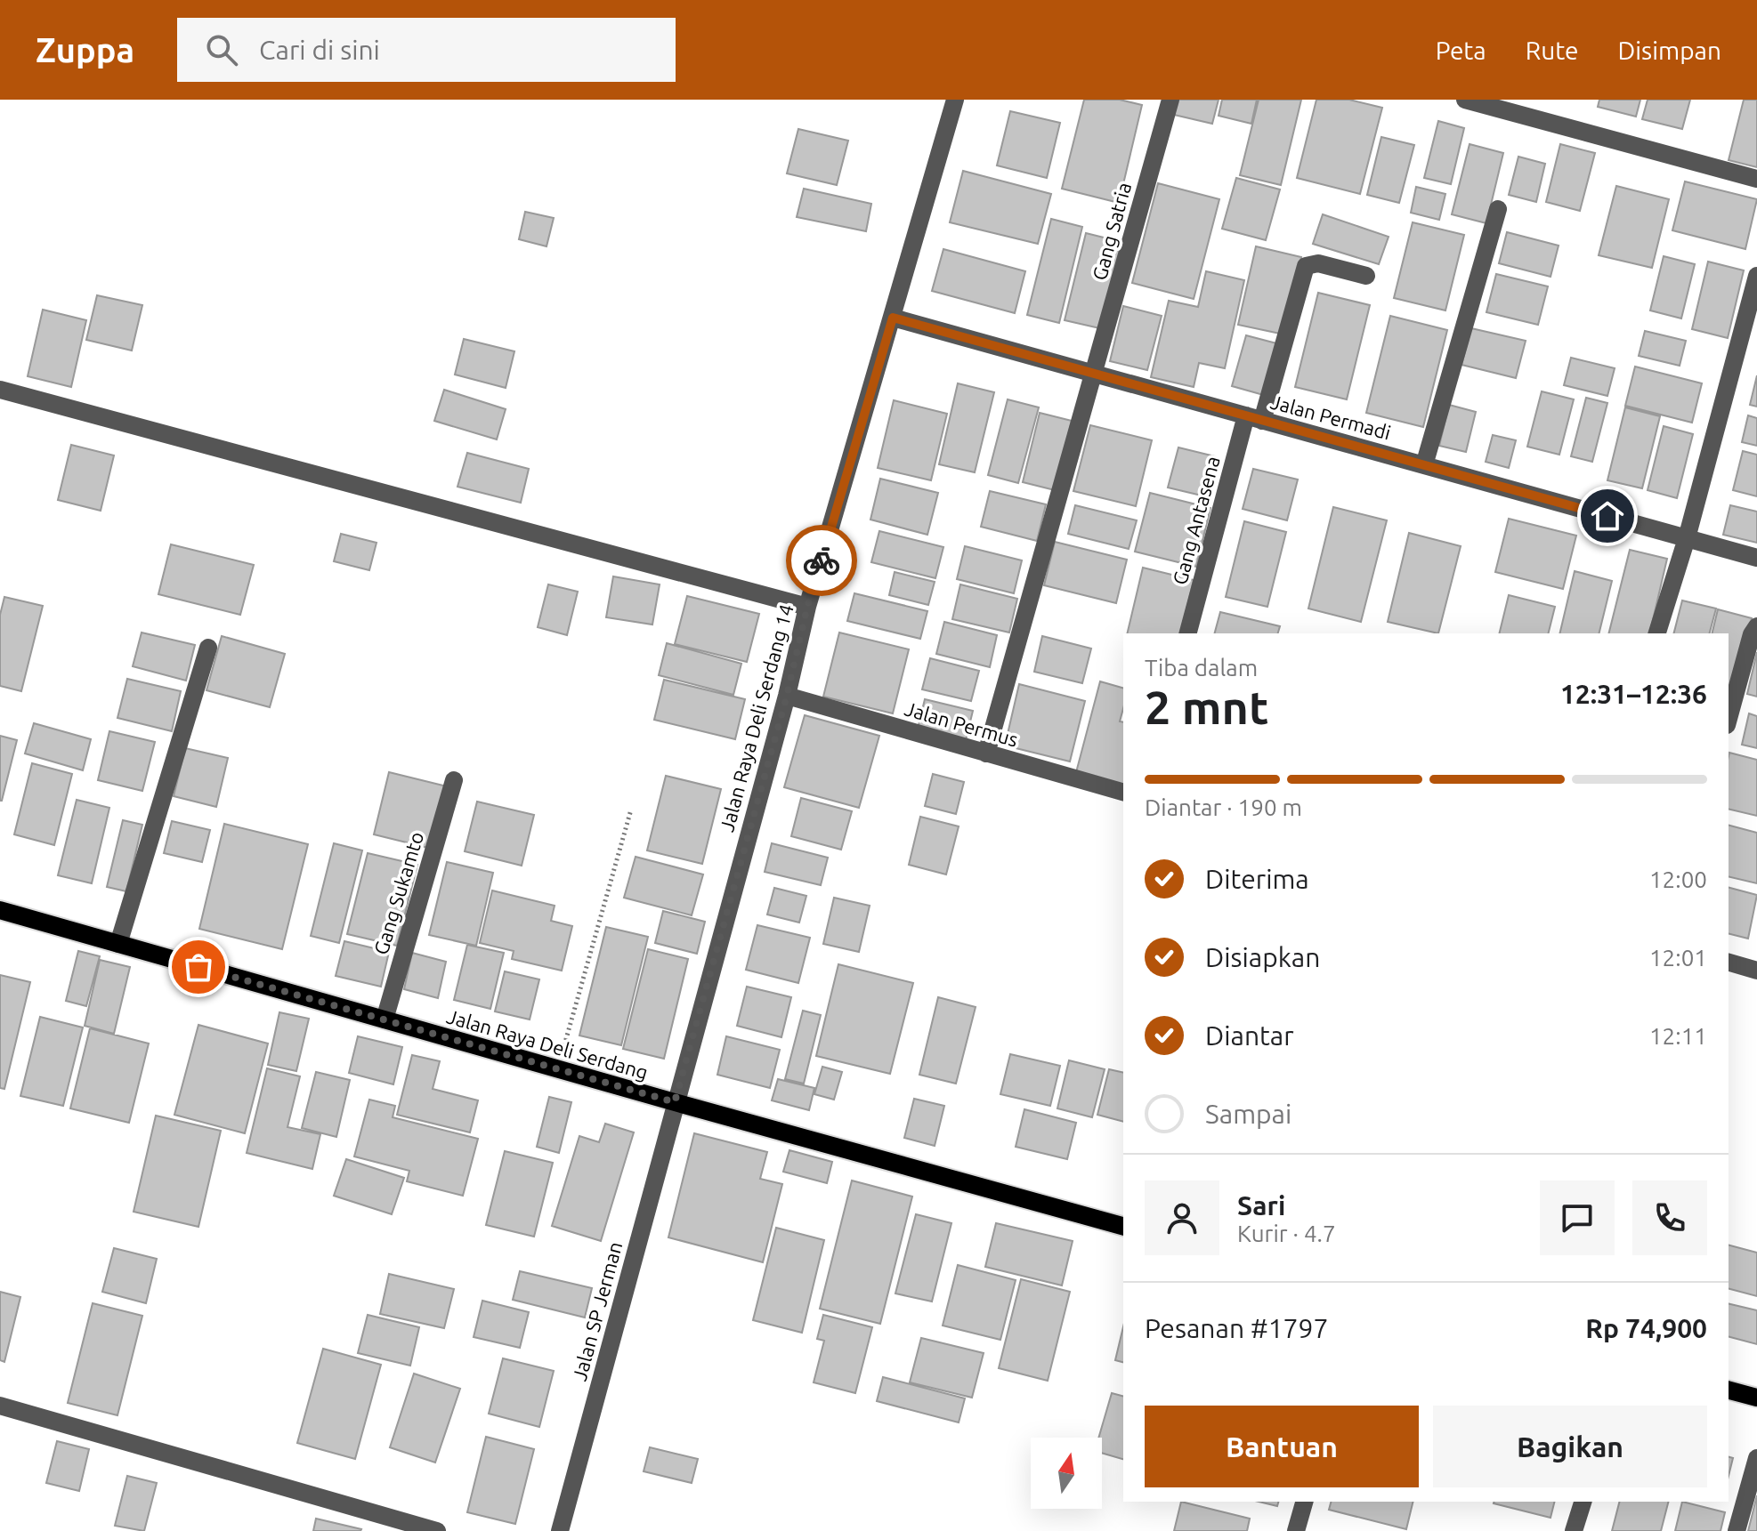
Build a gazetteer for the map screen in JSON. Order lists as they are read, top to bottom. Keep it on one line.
{"streets":{"main road":["Jalan Raya Deli Serdang"],"street":["Gang Satria","Jalan Permadi","Gang Antasena","Jalan Raya Deli Serdang 14","Jalan Permus","Gang Sukamto","Jalan SP Jerman"]},"crossings":[["Gang Satria","Jalan Permadi"],["Gang Satria","Jalan Permus"],["Jalan Permadi","Gang Antasena"],["Jalan Permadi","Jalan Raya Deli Serdang 14"],["Jalan Raya Deli Serdang 14","Jalan Permus"],["Jalan Raya Deli Serdang 14","Jalan Raya Deli Serdang"],["Jalan Raya Deli Serdang 14","Jalan SP Jerman"],["Gang Sukamto","Jalan Raya Deli Serdang"],["Jalan Raya Deli Serdang","Jalan SP Jerman"]],"north":"top","page":{"header":"Zuppa","search":"Cari di sini","nav":["Peta","Rute","Disimpan"],"heading":["2 mnt","Tiba dalam","12:31–12:36"],"panel":["Sari","Kurir · 4.7","Pesanan #1797","Rp 74,900"],"bar":"Diantar · 190 m","list":[["Diterima","12:00"],["Disiapkan","12:01"],["Diantar","12:11"],"Sampai"],"buttons":["Bantuan","Bagikan"]}}
